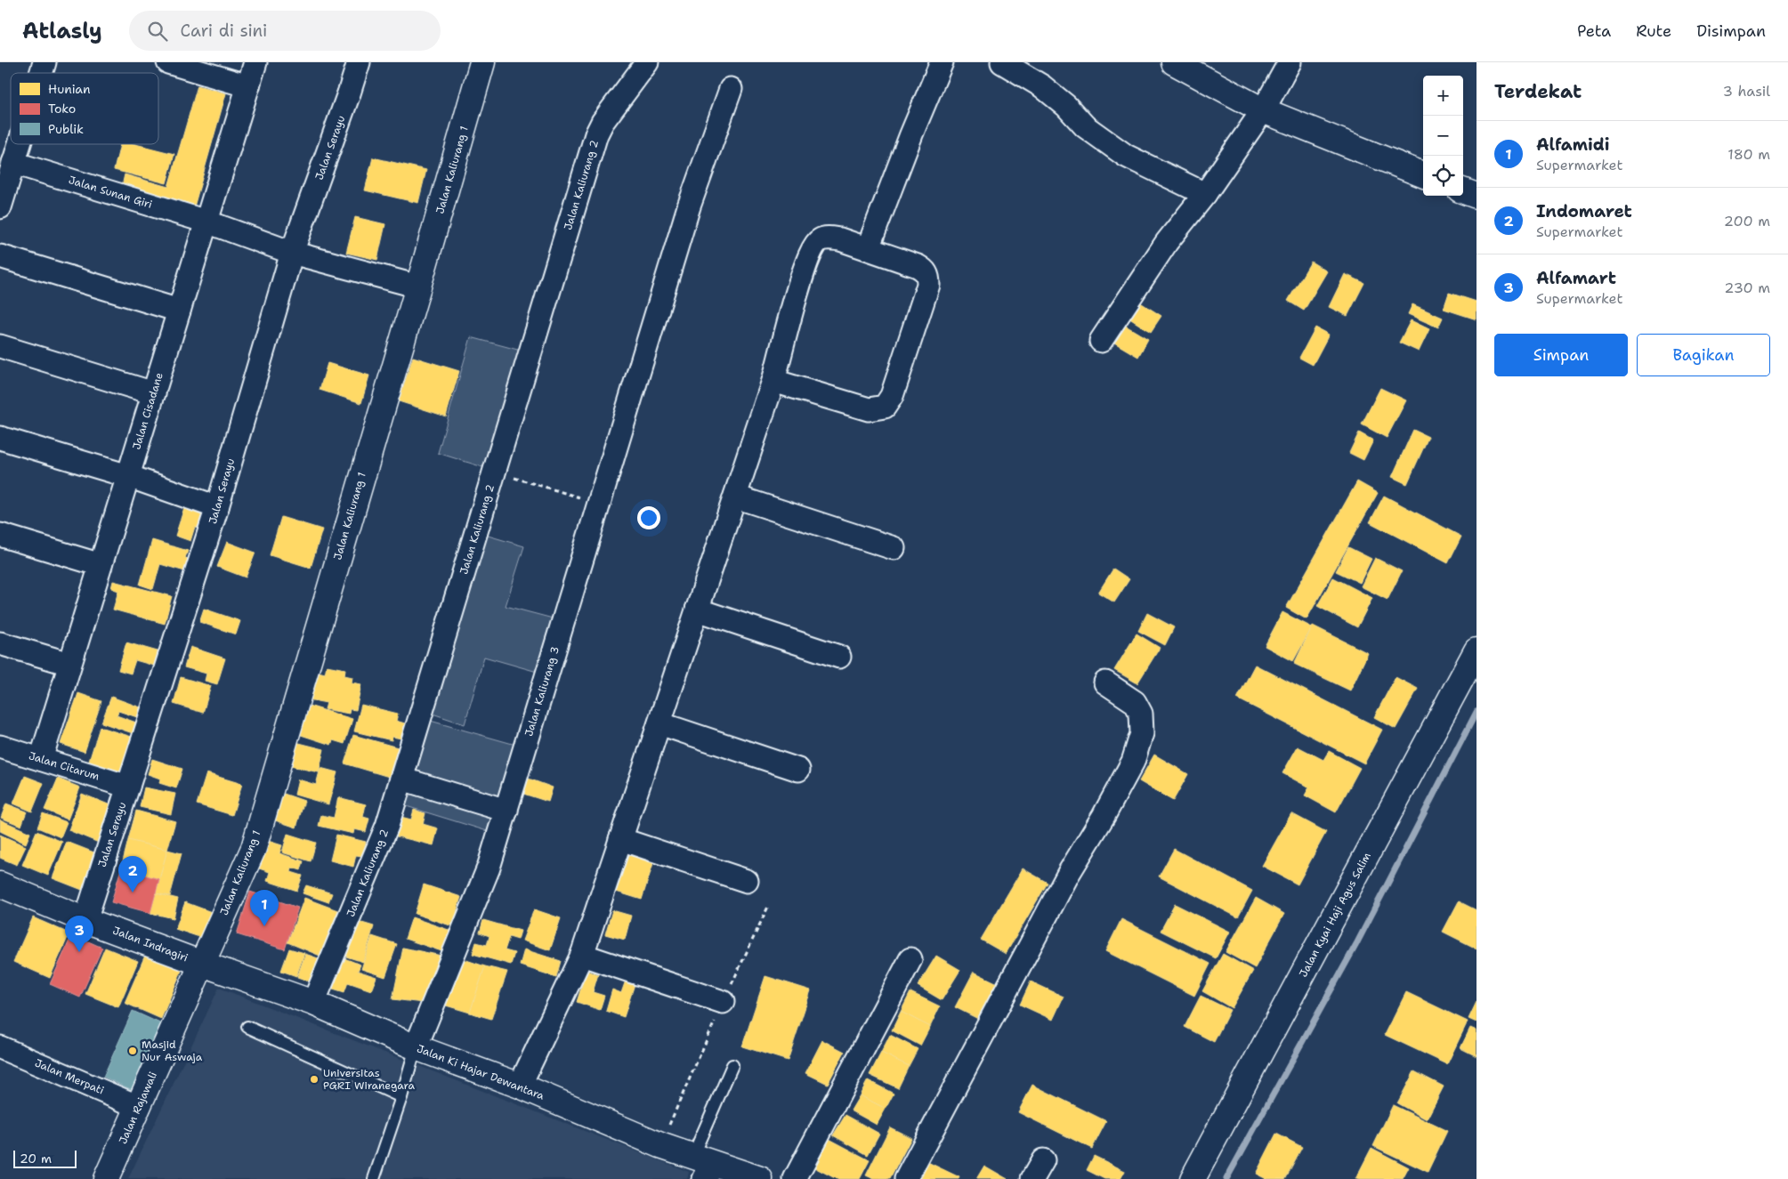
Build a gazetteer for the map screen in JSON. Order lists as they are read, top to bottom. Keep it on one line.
{"streets":{"main road":["Jalan Kaliurang 1","Jalan Kyai Haji Agus Salim","Jalan Indragiri","Jalan Ki Hajar Dewantara","Jalan Rajawali"],"street":["Jalan Serayu","Jalan Kaliurang 2","Jalan Sunan Giri","Jalan Cisadane","Jalan Kaliurang 3","Jalan Citarum","Jalan Merpati"]},"crossings":[["Jalan Serayu","Jalan Sunan Giri"],["Jalan Serayu","Jalan Citarum"],["Jalan Serayu","Jalan Indragiri"],["Jalan Kaliurang 1","Jalan Sunan Giri"],["Jalan Kaliurang 1","Jalan Indragiri"],["Jalan Kaliurang 1","Jalan Ki Hajar Dewantara"],["Jalan Kaliurang 1","Jalan Rajawali"],["Jalan Kaliurang 2","Jalan Ki Hajar Dewantara"],["Jalan Sunan Giri","Jalan Cisadane"],["Jalan Cisadane","Jalan Citarum"],["Jalan Kaliurang 3","Jalan Ki Hajar Dewantara"],["Jalan Indragiri","Jalan Ki Hajar Dewantara"],["Jalan Indragiri","Jalan Rajawali"],["Jalan Ki Hajar Dewantara","Jalan Rajawali"],["Jalan Merpati","Jalan Rajawali"]],"places":["Masjid Nur Aswaja","Universitas PGRI Wiranegara"],"legend":["Hunian","Toko","Publik"],"scale_bar":"20 m","page":{"header":"Atlasly","search":"Cari di sini","nav":["Peta","Rute","Disimpan"],"heading":["Terdekat","3 hasil"],"map_buttons":["+","−"],"list":[{"mark":"1","name":"Alfamidi","note":"Supermarket","value":"180 m"},{"mark":"2","name":"Indomaret","note":"Supermarket","value":"200 m"},{"mark":"3","name":"Alfamart","note":"Supermarket","value":"230 m"}],"buttons":["Simpan","Bagikan"],"pins":["2","1","3"],"scale":"20 m"}}
